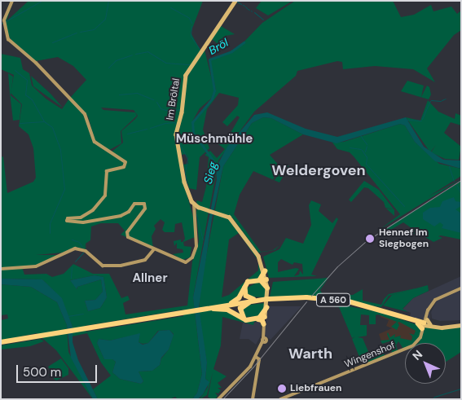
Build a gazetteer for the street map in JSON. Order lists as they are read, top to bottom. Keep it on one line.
{"streets":{"highway":["A 560"],"main road":["Im Bröltal","Wingenshof"]},"crossings":[["A 560","Wingenshof"]],"districts":["Müschmühle","Weldergoven","Allner","Warth"],"water":["Bröl","Sieg"],"places":["Hennef Im Siegbogen","Liebfrauen"],"scale_bar":"500 m","north":"top left"}
